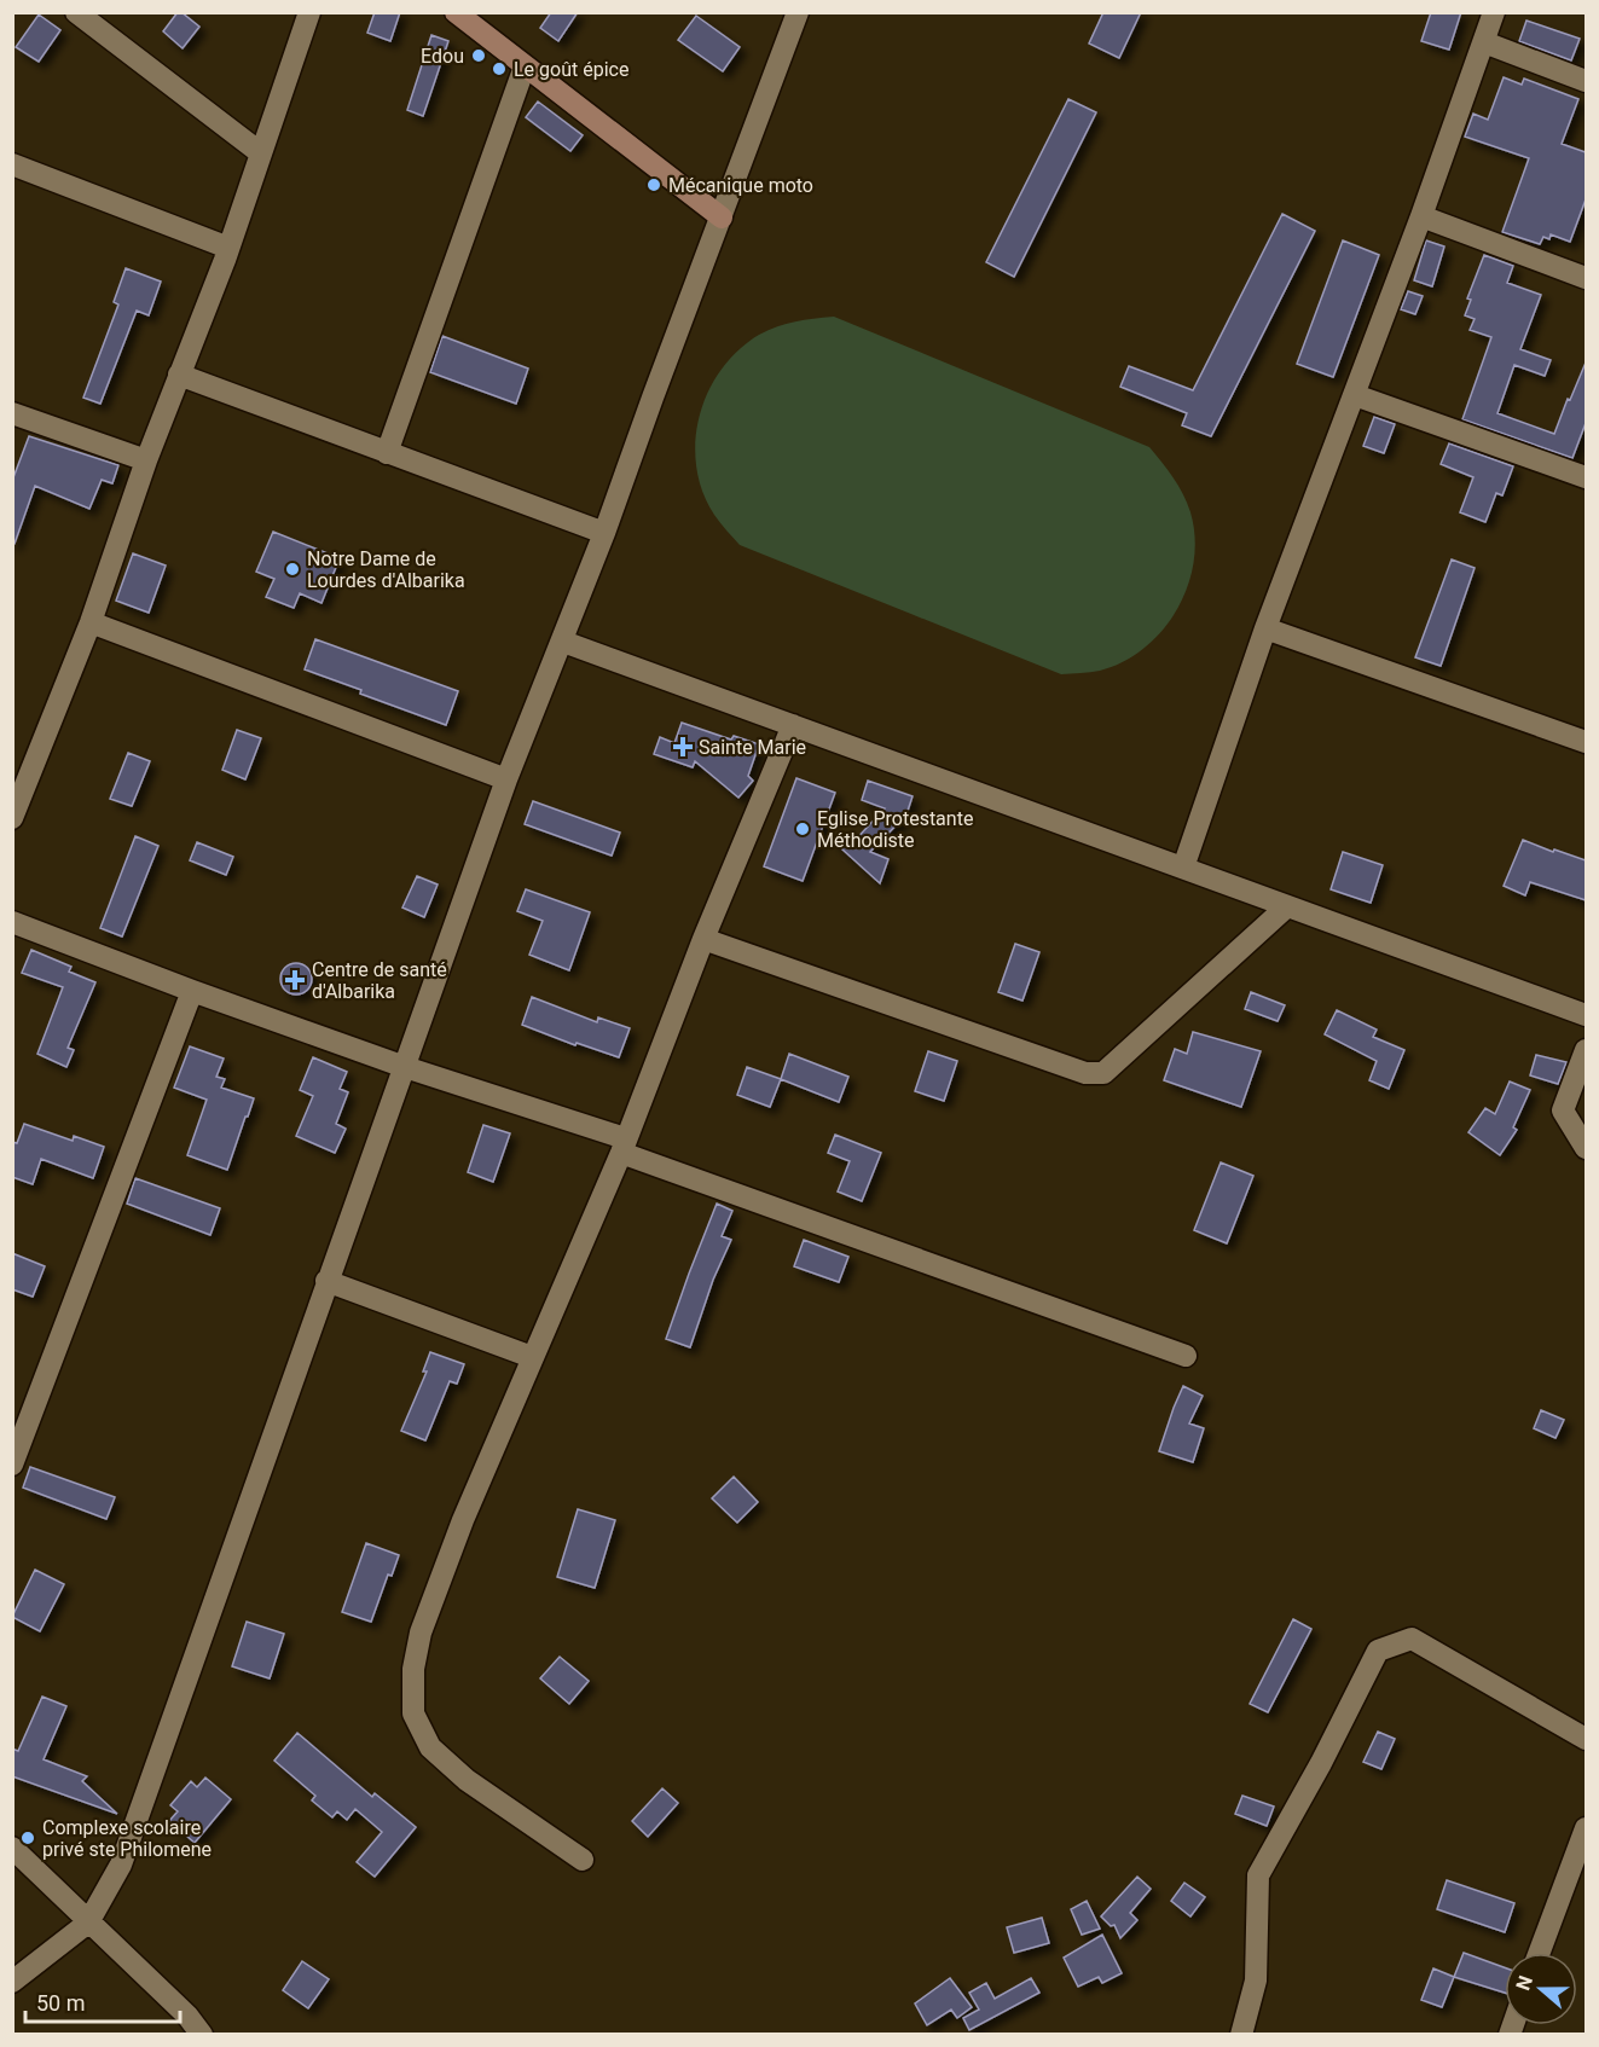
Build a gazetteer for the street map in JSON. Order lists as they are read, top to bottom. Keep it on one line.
{"places":{"other":["Edou","Le goût épice","Mécanique moto","Notre Dame de Lourdes d'Albarika","Eglise Protestante Méthodiste","Complexe scolaire privé ste Philomene"],"health":["Sainte Marie","Centre de santé d'Albarika"]},"scale_bar":"50 m","north":"left"}
